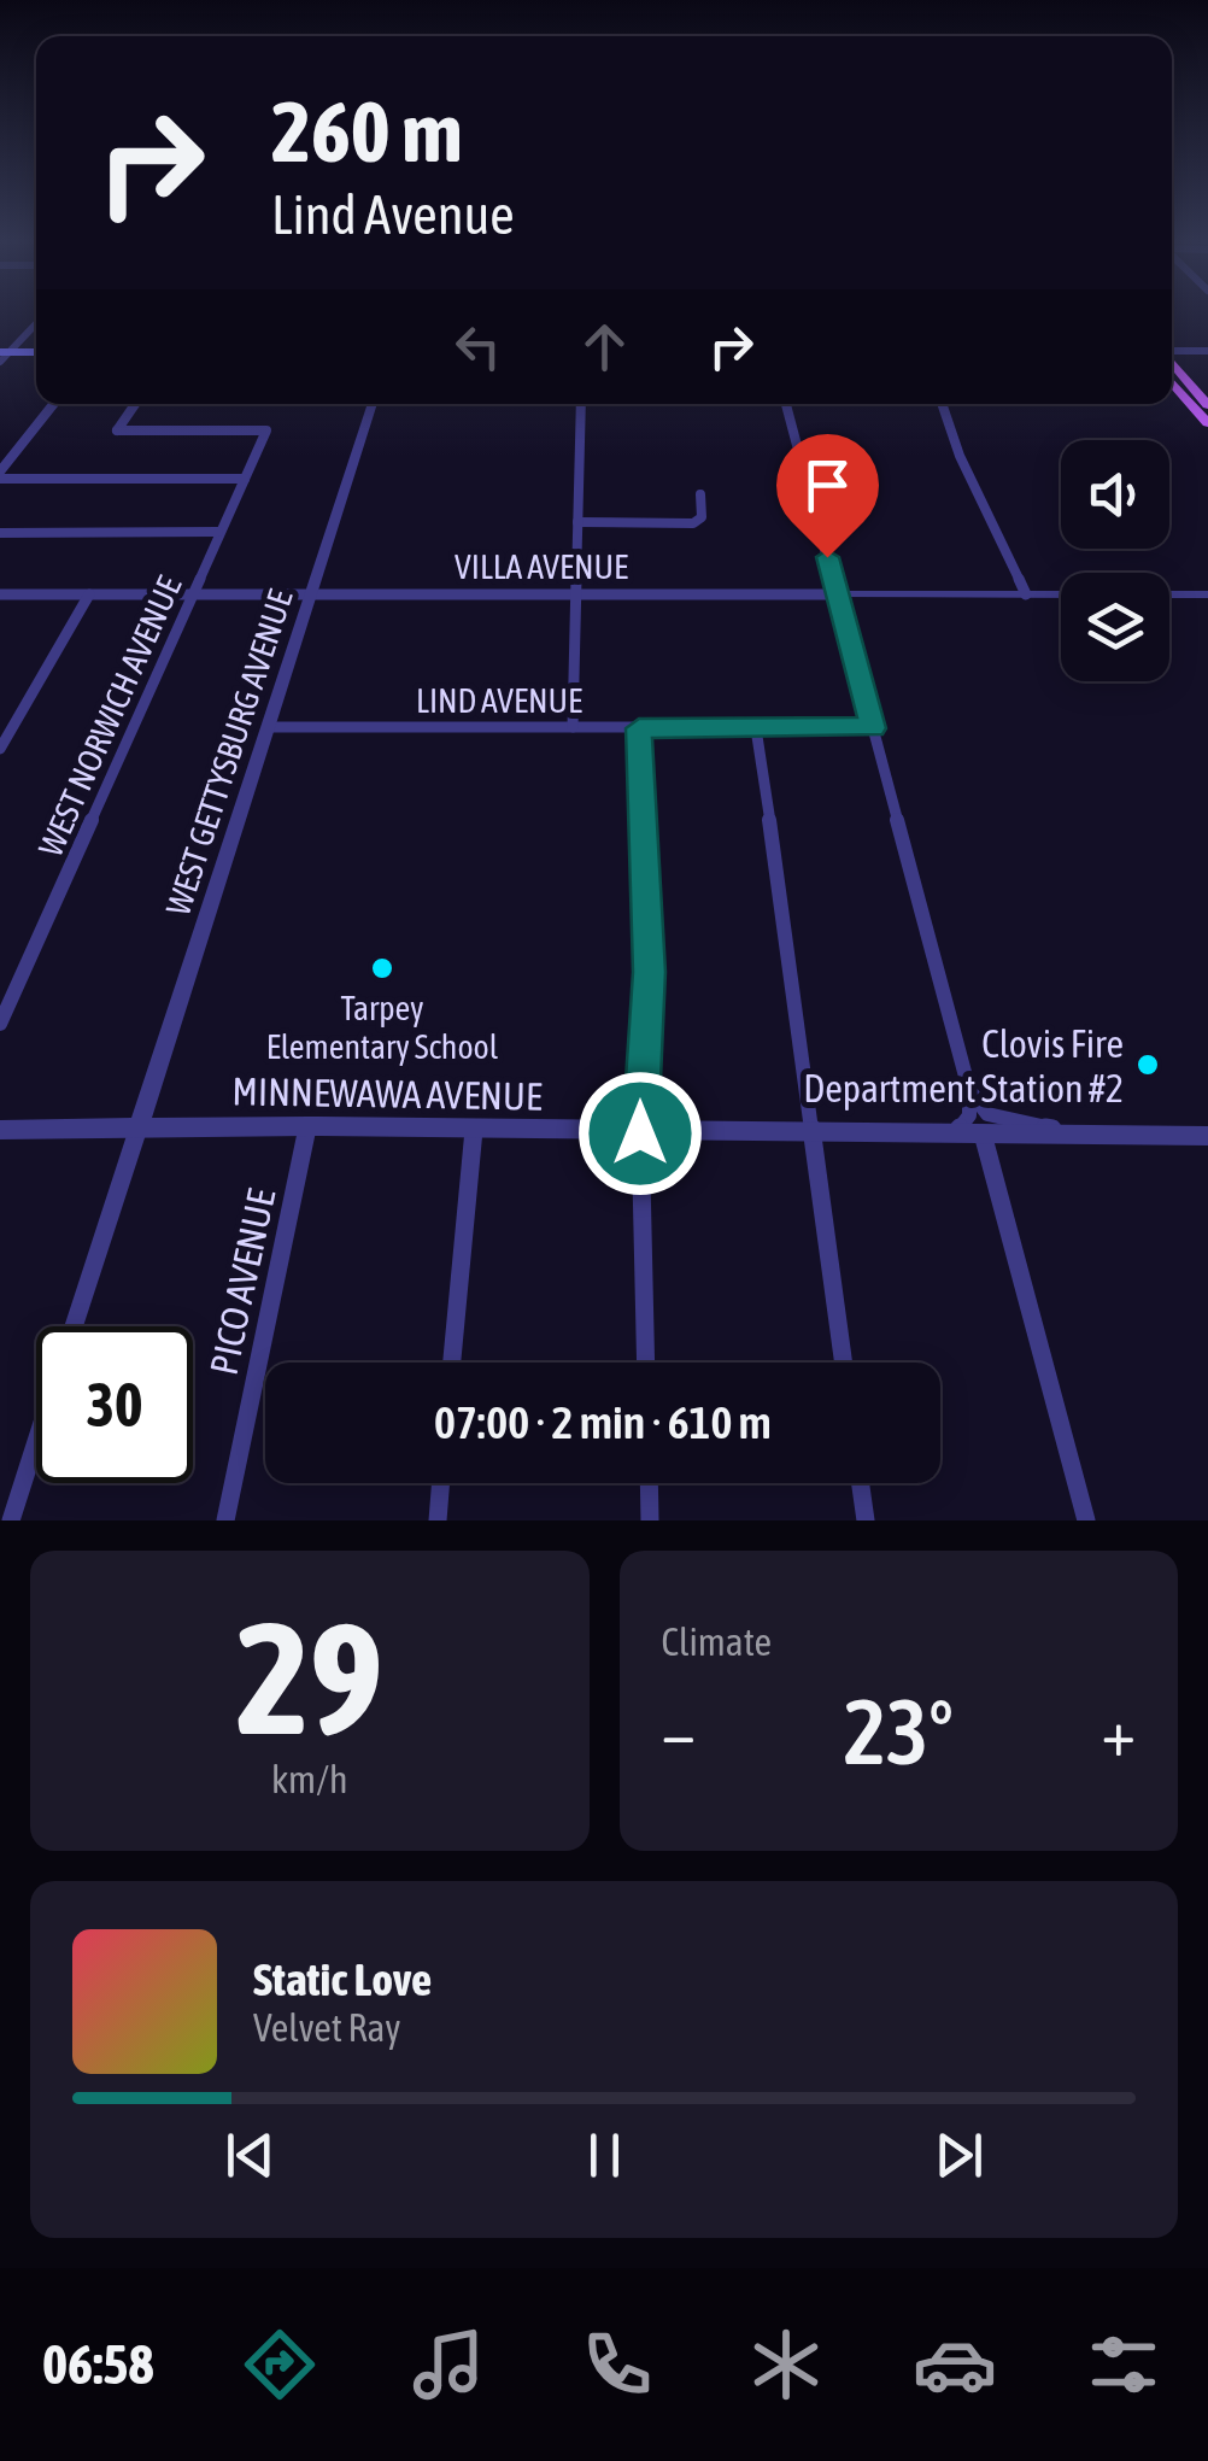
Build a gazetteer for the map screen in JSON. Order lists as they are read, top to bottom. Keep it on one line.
{"streets":{"street":["VILLA AVENUE","LIND AVENUE","WEST NORWICH AVENUE","WEST GETTYSBURG AVENUE","MINNEWAWA AVENUE","PICO AVENUE"]},"crossings":[["VILLA AVENUE","WEST NORWICH AVENUE"],["VILLA AVENUE","WEST GETTYSBURG AVENUE"],["LIND AVENUE","WEST GETTYSBURG AVENUE"],["WEST GETTYSBURG AVENUE","MINNEWAWA AVENUE"],["MINNEWAWA AVENUE","PICO AVENUE"]],"places":["Tarpey Elementary School","Clovis Fire Department Station #2"],"page":{"turn":["260 m","Lind Avenue"],"limit":"30","trip":"07:00 · 2 min · 610 m","tile":[["29","km/h"],"Climate"],"heat":["−","23°","+"],"song":["Static Love","Velvet Ray"],"tabs":"06:58"}}
